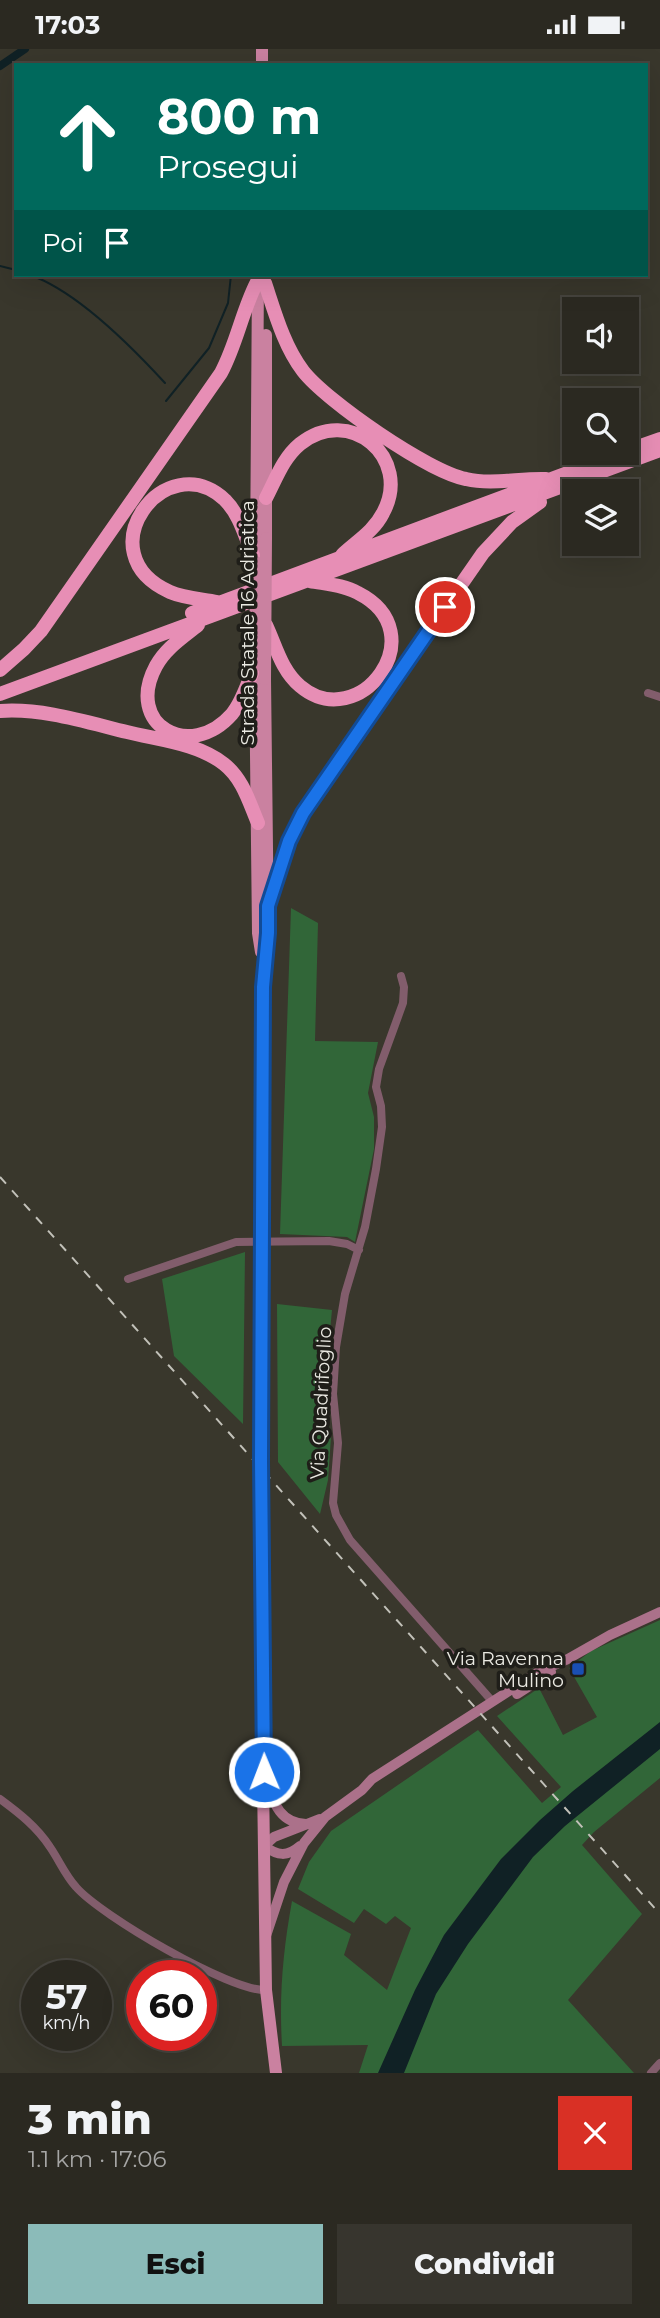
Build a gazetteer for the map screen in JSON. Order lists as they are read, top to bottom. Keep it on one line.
{"streets":{"main road":["Strada Statale 16 Adriatica"],"street":["Via Quadrifoglio"]},"places":{"transit":["Via Ravenna Mulino"]},"page":{"status":"17:03","turn":["800 m","Prosegui"],"then":"Poi","speed":"57 km/h","limit":"60","heading":["3 min","1.1 km · 17:06"],"buttons":["Esci","Condividi"]}}
